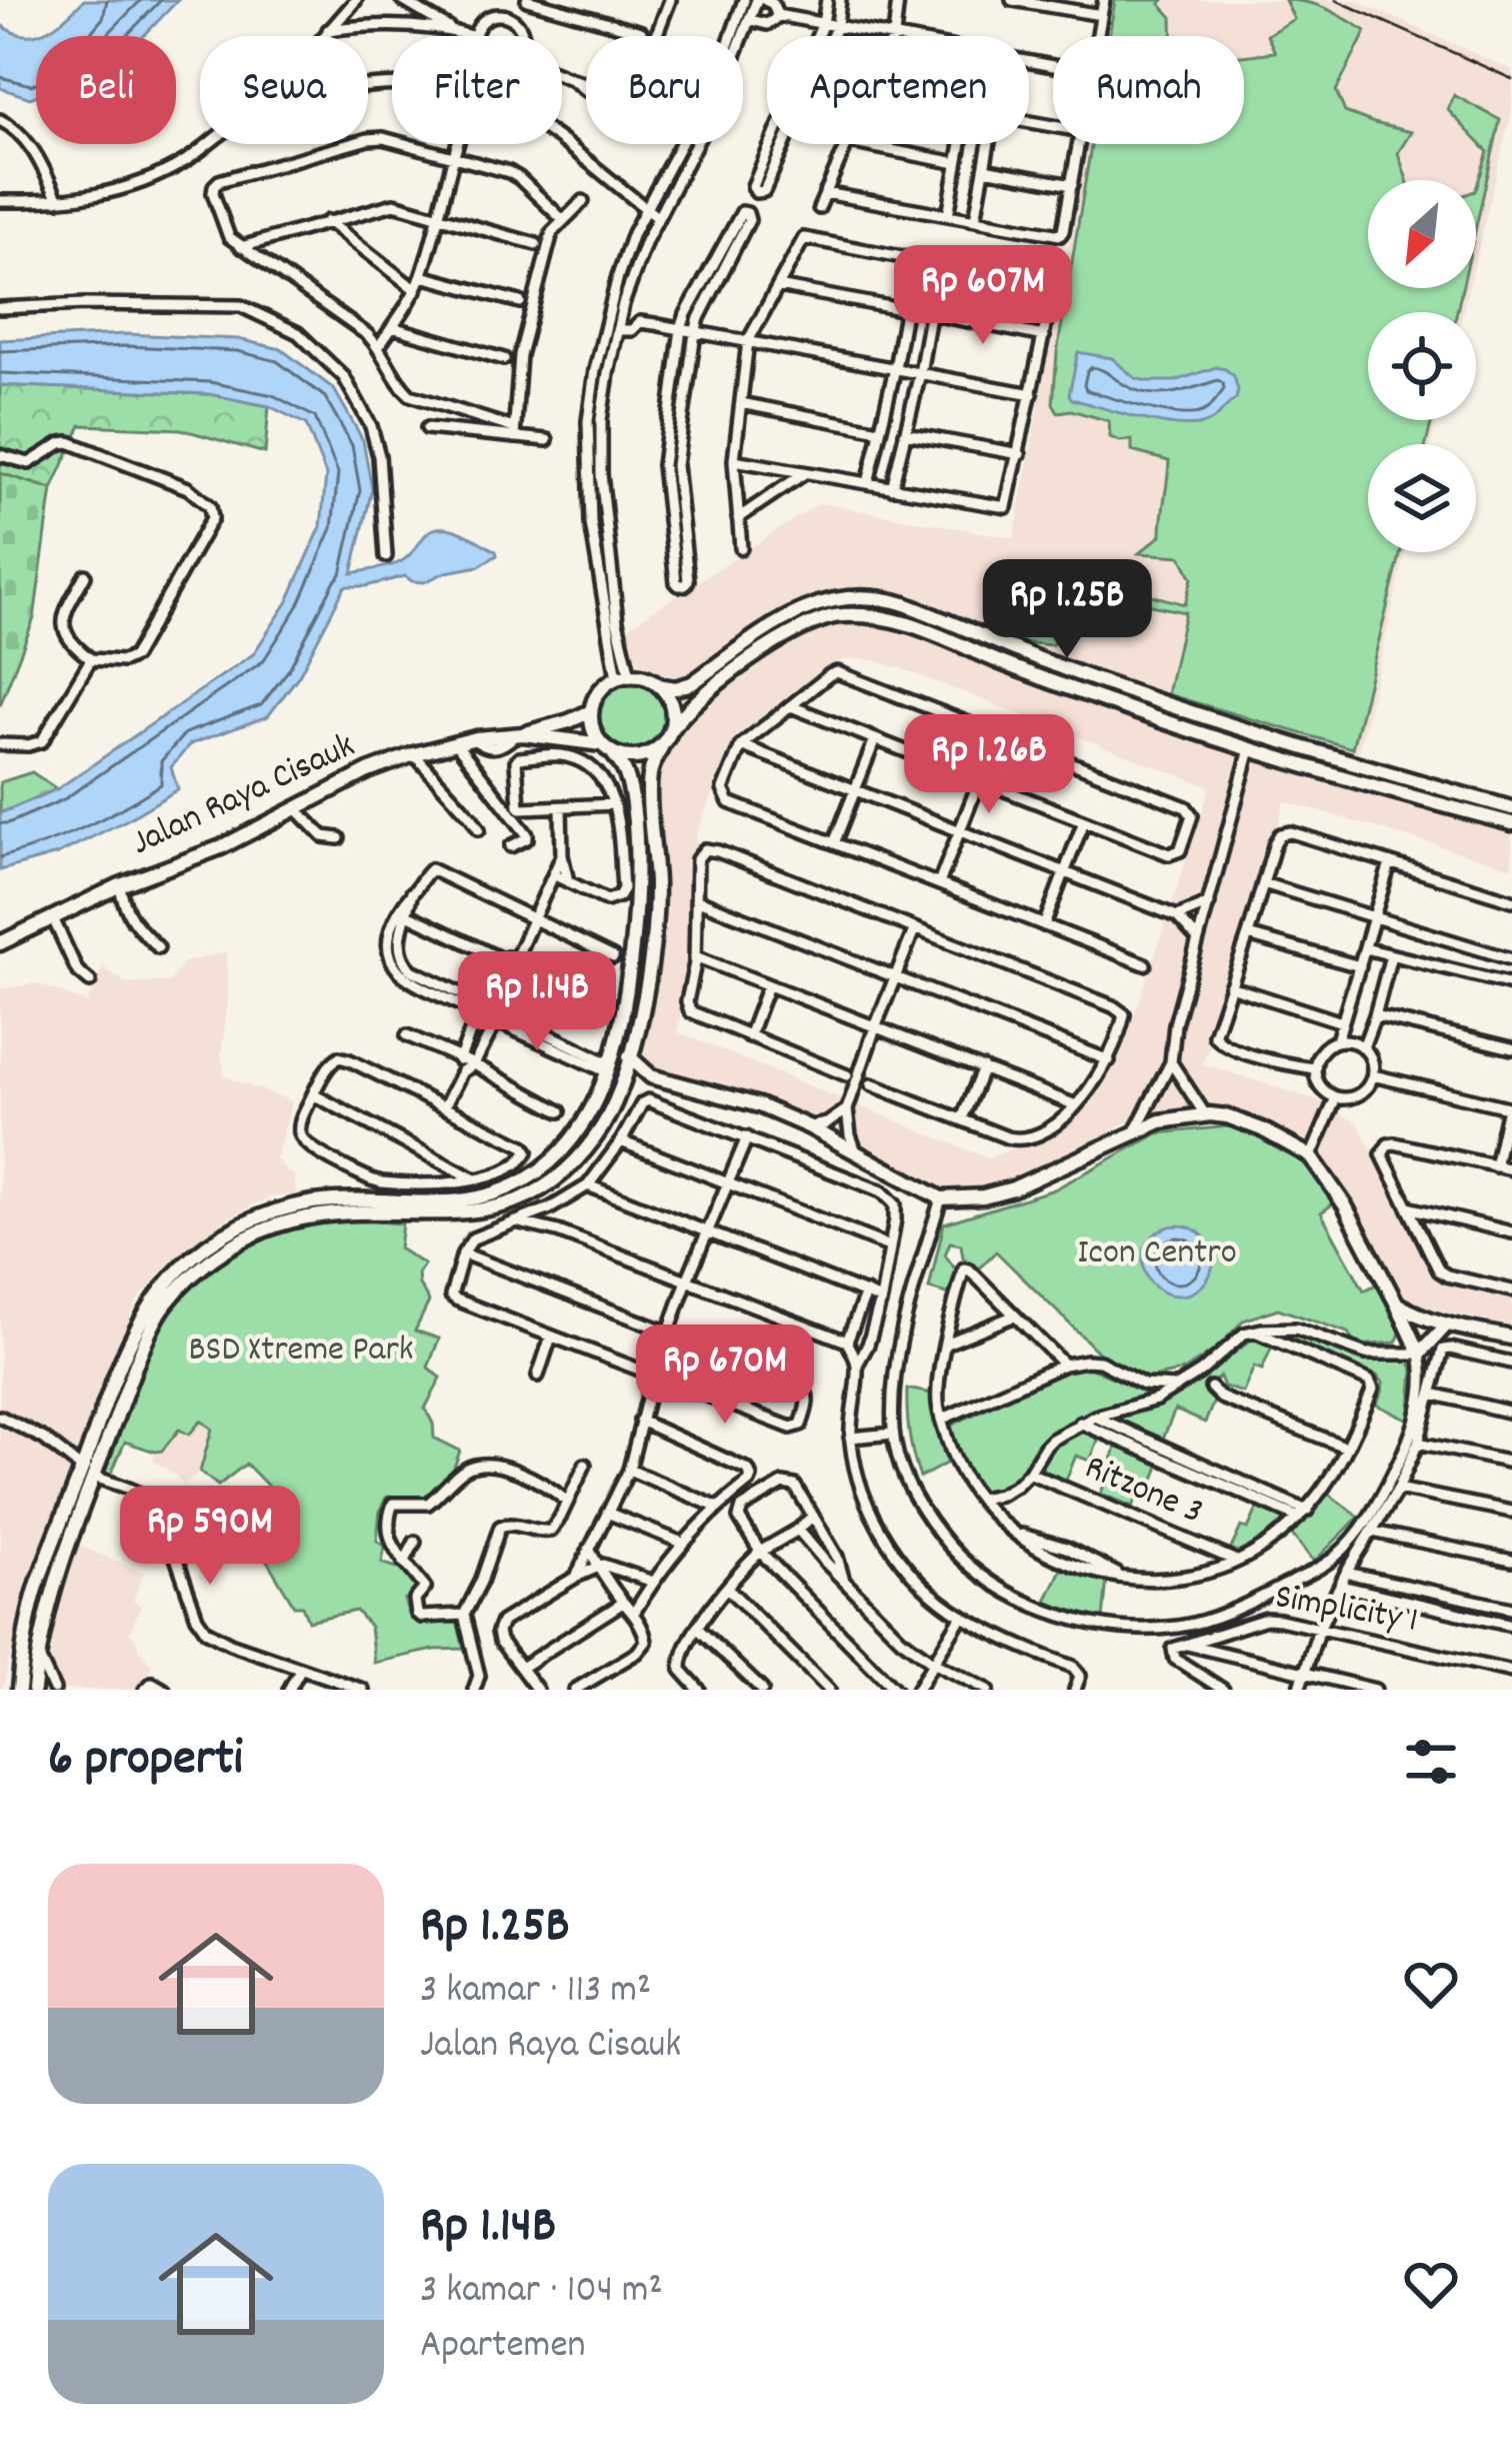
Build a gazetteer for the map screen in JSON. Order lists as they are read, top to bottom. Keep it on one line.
{"streets":{"main road":["Jalan Raya Cisauk"],"street":["Ritzone 3","Simplicity 1"]},"parks":["Icon Centro","BSD Xtreme Park"],"north":"bottom left","page":{"chip":["Beli","Sewa","Filter","Baru","Apartemen","Rumah"],"price":["Rp 607M","Rp 1.25B","Rp 1.26B","Rp 1.14B","Rp 670M","Rp 590M"],"heading":"6 properti","list":[{"name":"Rp 1.25B","note":"3 kamar · 113 m² · Jalan Raya Cisauk"},{"name":"Rp 1.14B","note":"3 kamar · 104 m² · Apartemen"}]}}
